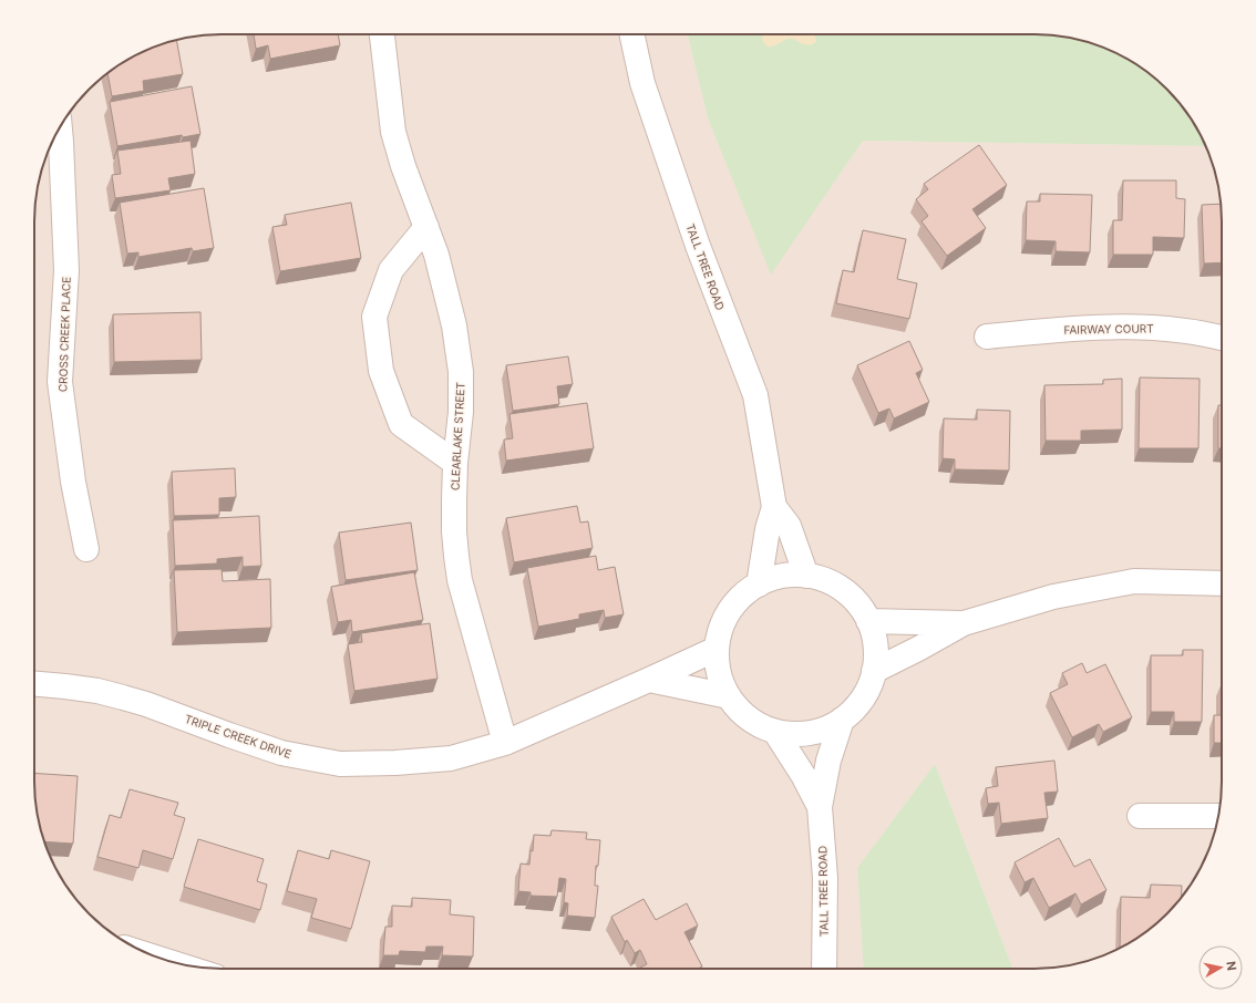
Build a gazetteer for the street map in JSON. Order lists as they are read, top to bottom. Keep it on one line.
{"streets":{"street":["TALL TREE ROAD","FAIRWAY COURT","CROSS CREEK PLACE","CLEARLAKE STREET","TRIPLE CREEK DRIVE"]},"crossings":[["CLEARLAKE STREET","TRIPLE CREEK DRIVE"]],"north":"right"}
